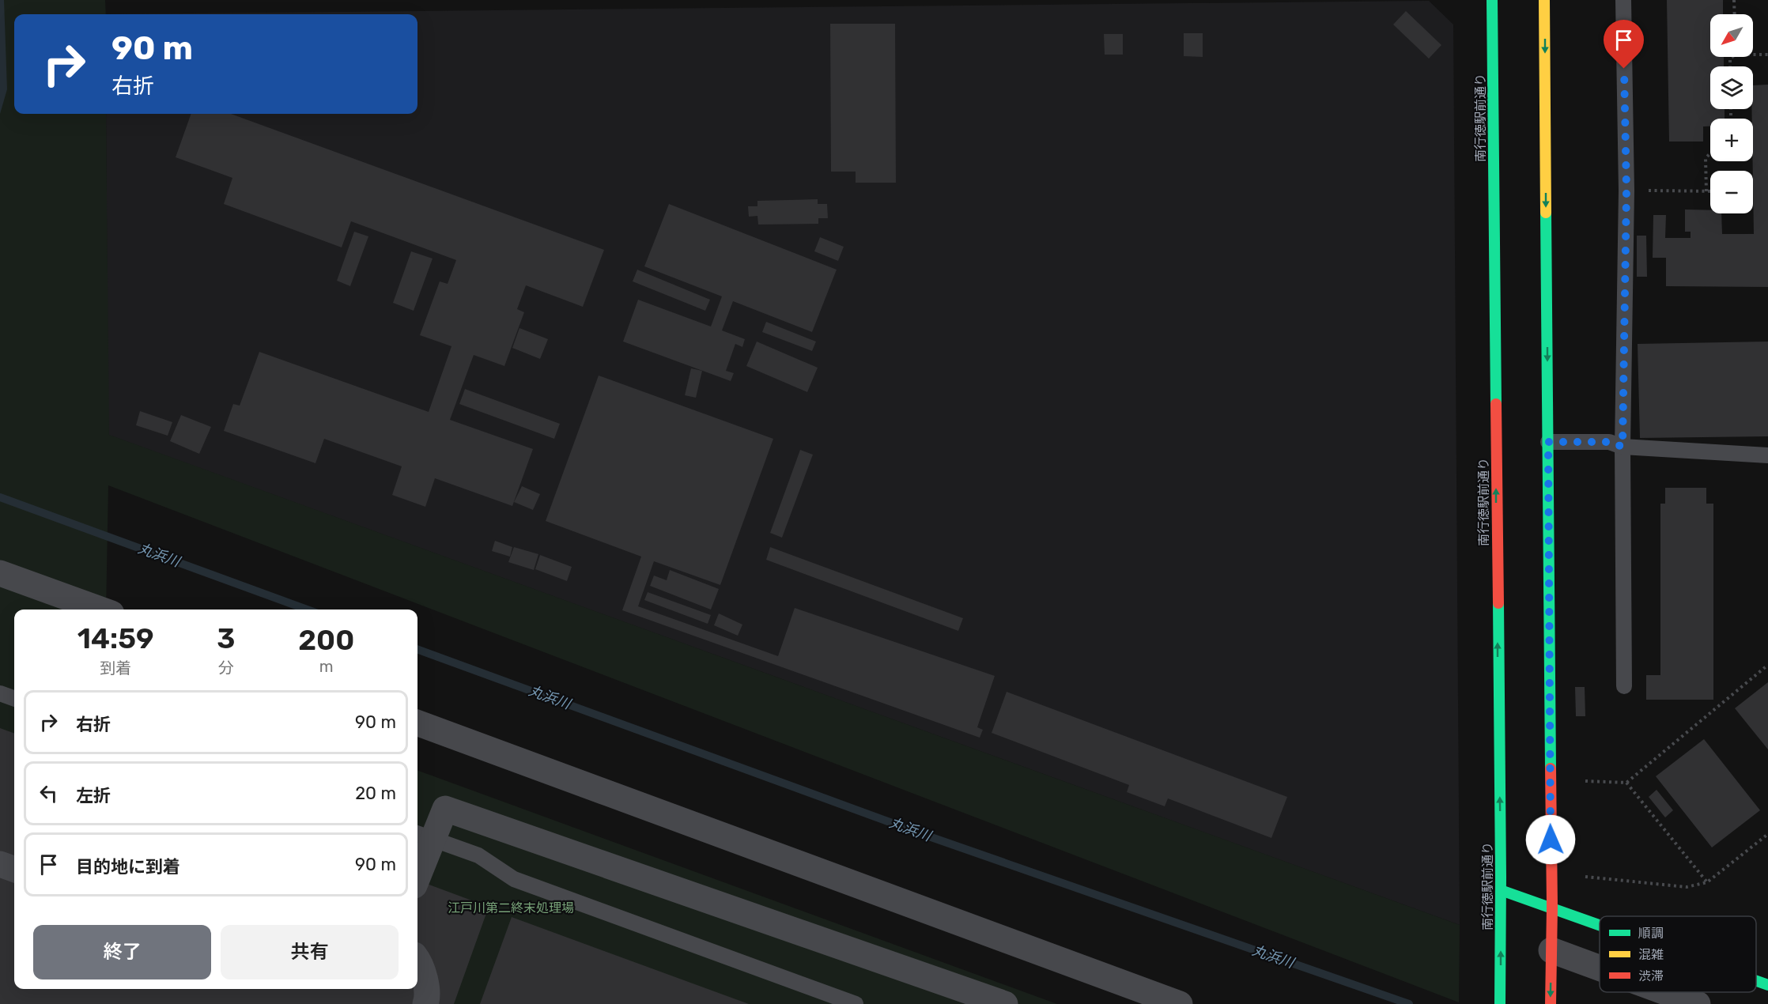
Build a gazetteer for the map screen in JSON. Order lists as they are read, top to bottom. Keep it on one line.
{"streets":{"street":["南行徳駅前通り"]},"water":["丸浜川"],"parks":["江戸川第二終末処理場"],"legend":["順調","混雑","渋滞"],"north":"bottom left","page":{"map_buttons":["+","−"],"turn":["90 m","右折"],"eta":["14:59","到着","3","分","200","m"],"list":[{"name":"右折","value":"90 m"},{"name":"左折","value":"20 m"},{"name":"目的地に到着","value":"90 m"}],"buttons":["終了","共有"]}}
